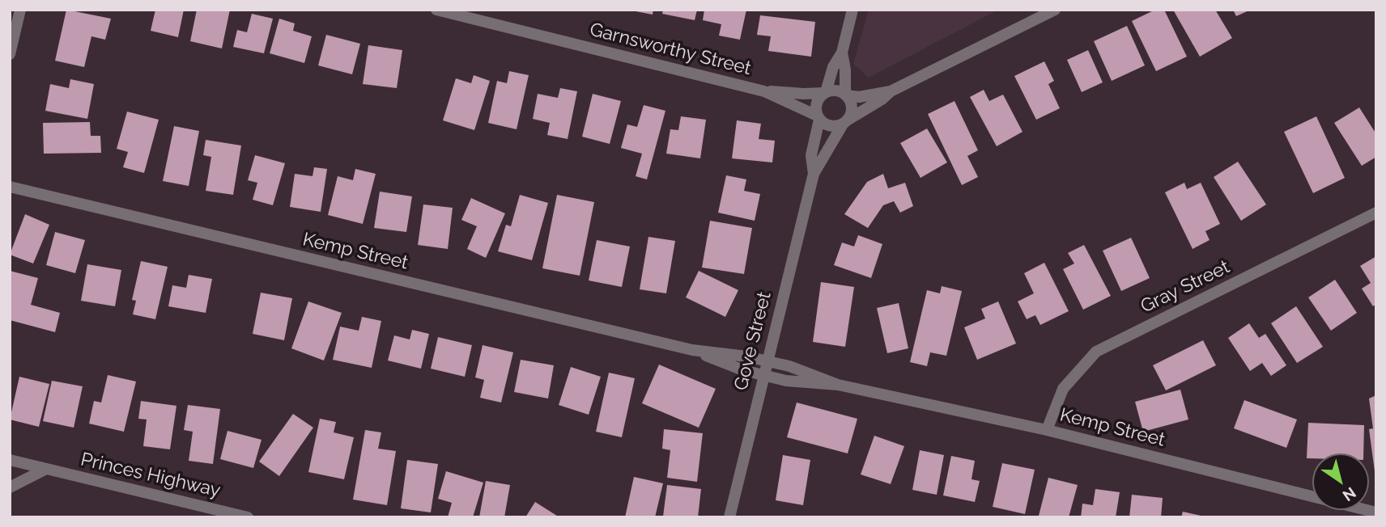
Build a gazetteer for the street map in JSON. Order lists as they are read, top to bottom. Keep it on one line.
{"streets":{"street":["Garnsworthy Street","Kemp Street","Gray Street","Gove Street","Princes Highway"]},"crossings":[["Garnsworthy Street","Gove Street"],["Kemp Street","Gray Street"],["Kemp Street","Gove Street"]],"north":"bottom right"}
